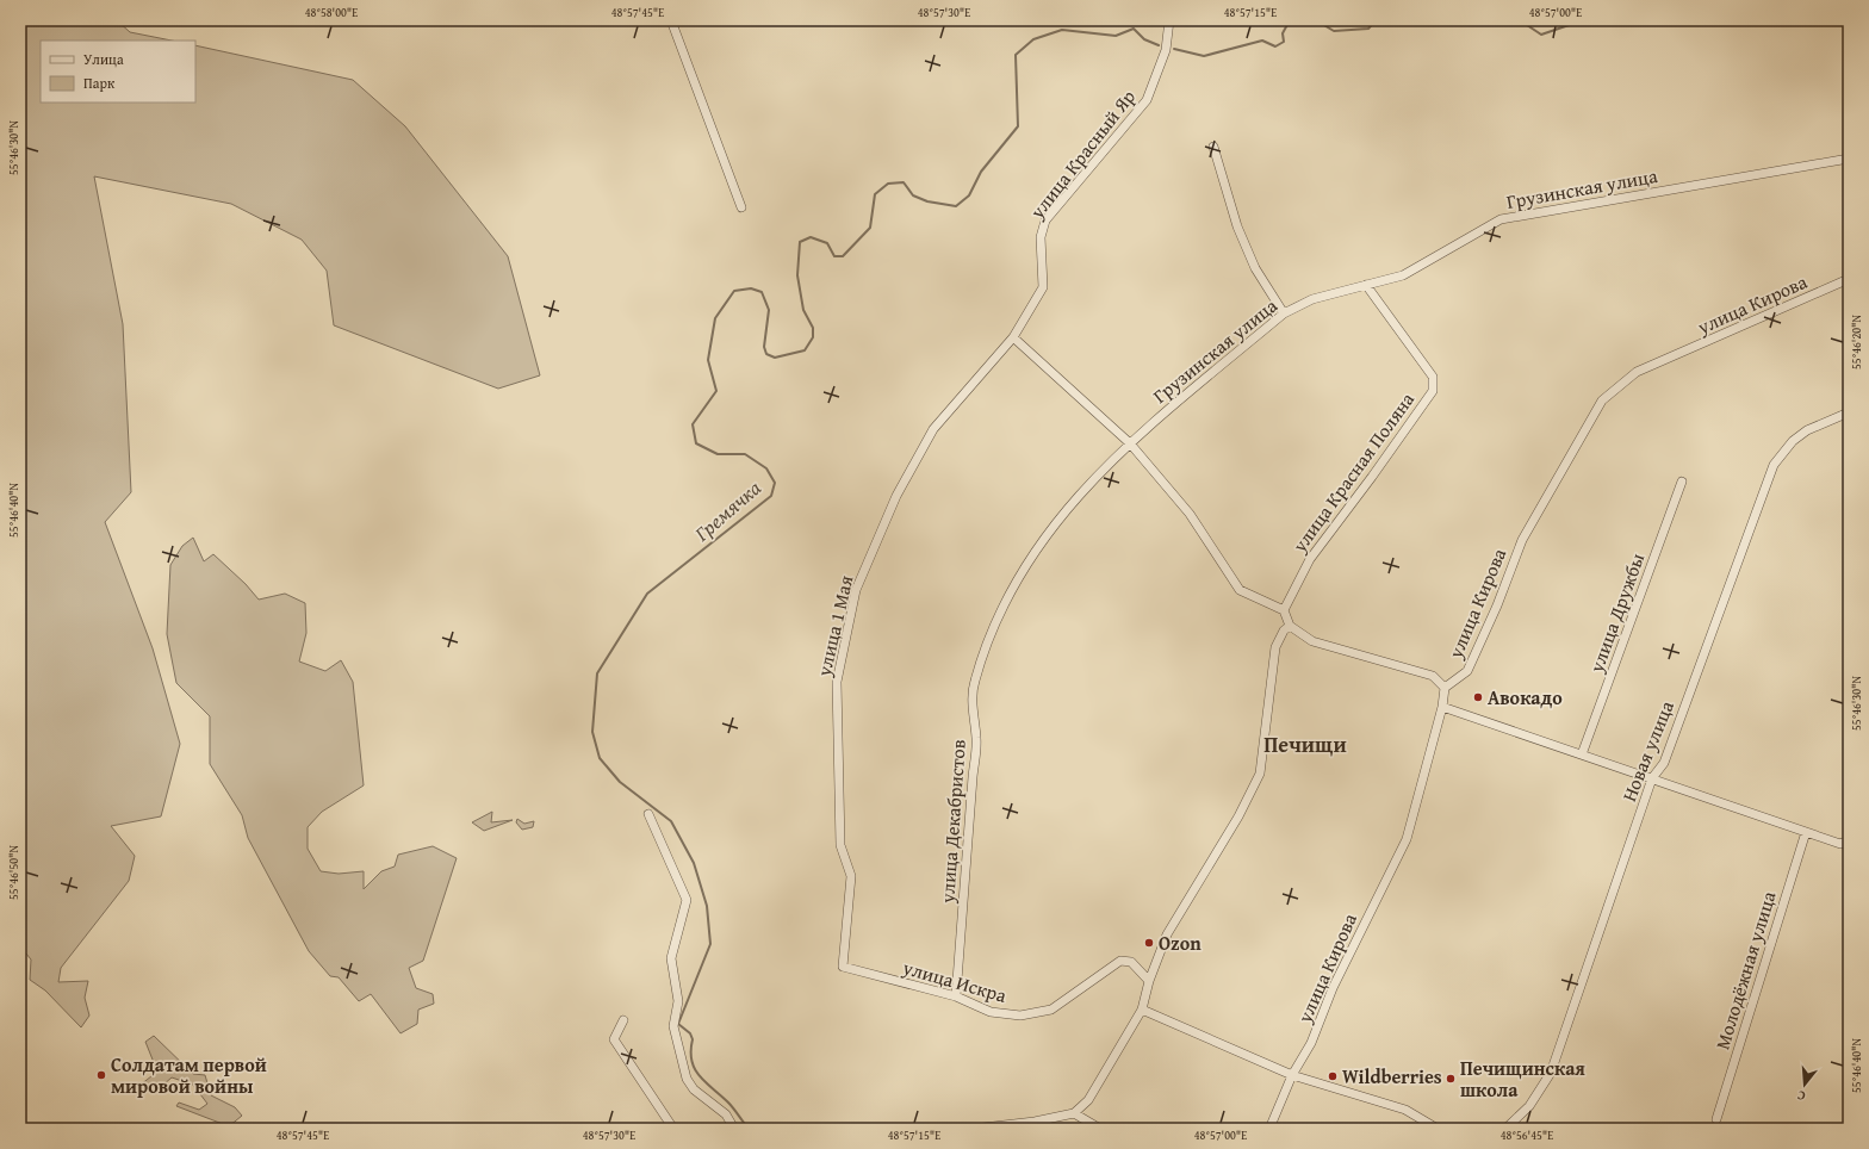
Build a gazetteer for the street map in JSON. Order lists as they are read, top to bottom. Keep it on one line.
{"streets":{"street":["улица Красный Яр","Грузинская улица","улица Кирова","улица Красная Поляна","улица Дружбы","улица 1 Мая","Новая улица","улица Декабристов","Молодёжная улица","улица Искра"]},"crossings":[["улица Красный Яр","улица 1 Мая"],["Грузинская улица","улица Красная Поляна"],["Грузинская улица","улица Декабристов"],["улица 1 Мая","улица Искра"],["улица Декабристов","улица Искра"]],"districts":["Печищи"],"water":["Гремячка"],"places":["Авокадо","Ozon","Солдатам первой мировой войны","Wildberries","Печищинская школа"],"legend":["Улица","Парк"],"north":"bottom","coordinates":["48°58'00\"E","48°57'45\"E","48°57'30\"E","48°57'15\"E","48°57'00\"E","55°46'30\"N","55°46'20\"N","55°46'40\"N","55°46'50\"N","48°56'45\"E"]}
